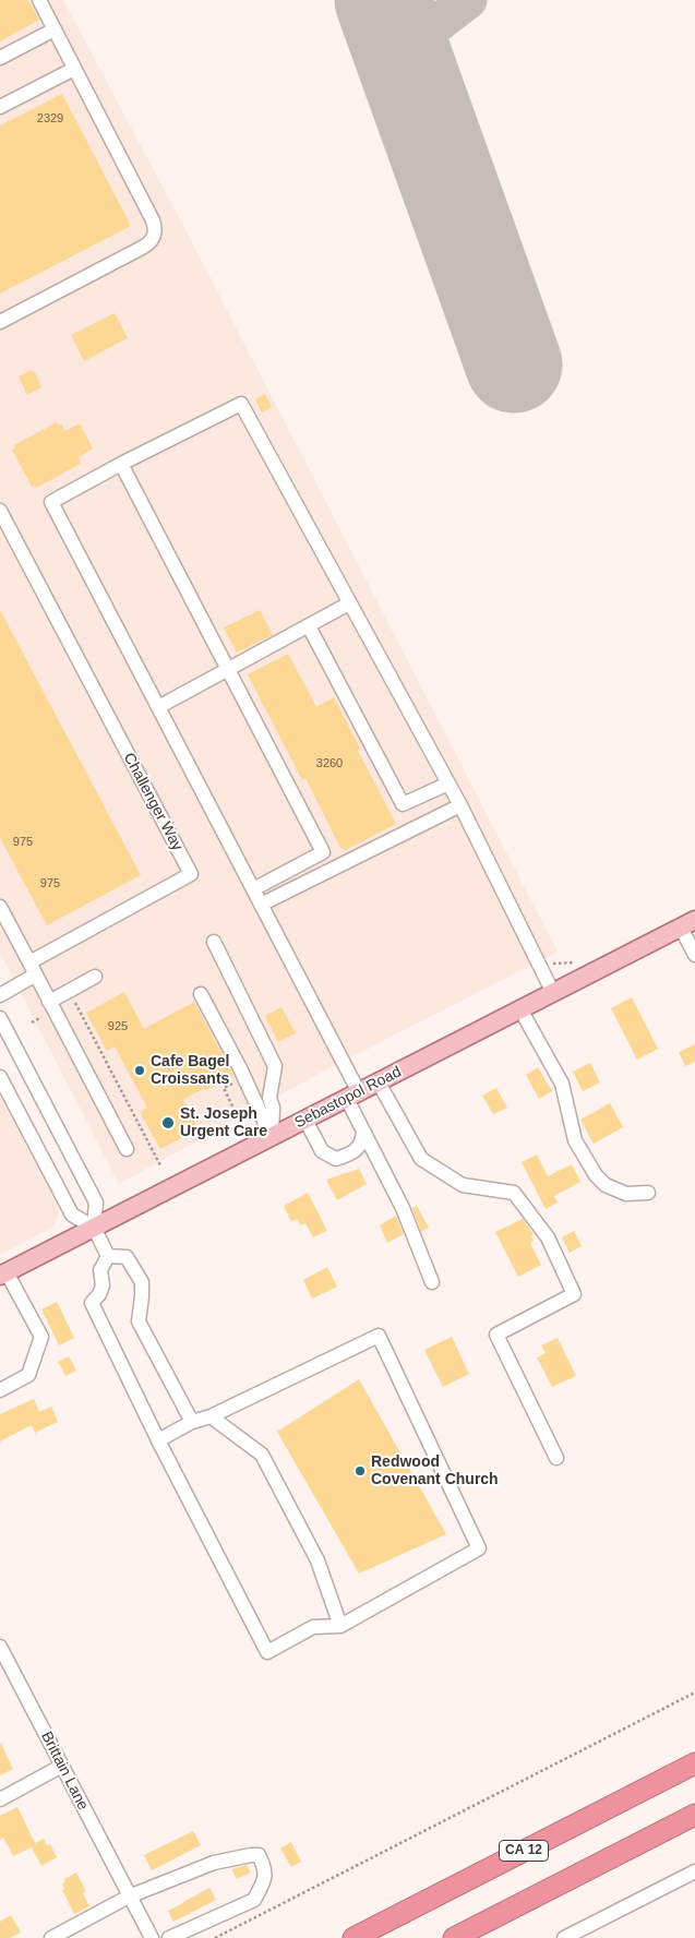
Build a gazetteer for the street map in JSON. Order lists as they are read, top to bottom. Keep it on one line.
{"streets":{"highway":["CA 12"],"main road":["Sebastopol Road"],"street":["Challenger Way","Brittain Lane"]},"places":["Cafe Bagel Croissants","St. Joseph Urgent Care","Redwood Covenant Church"],"house_numbers":["2329","3260","975","975","925"]}
